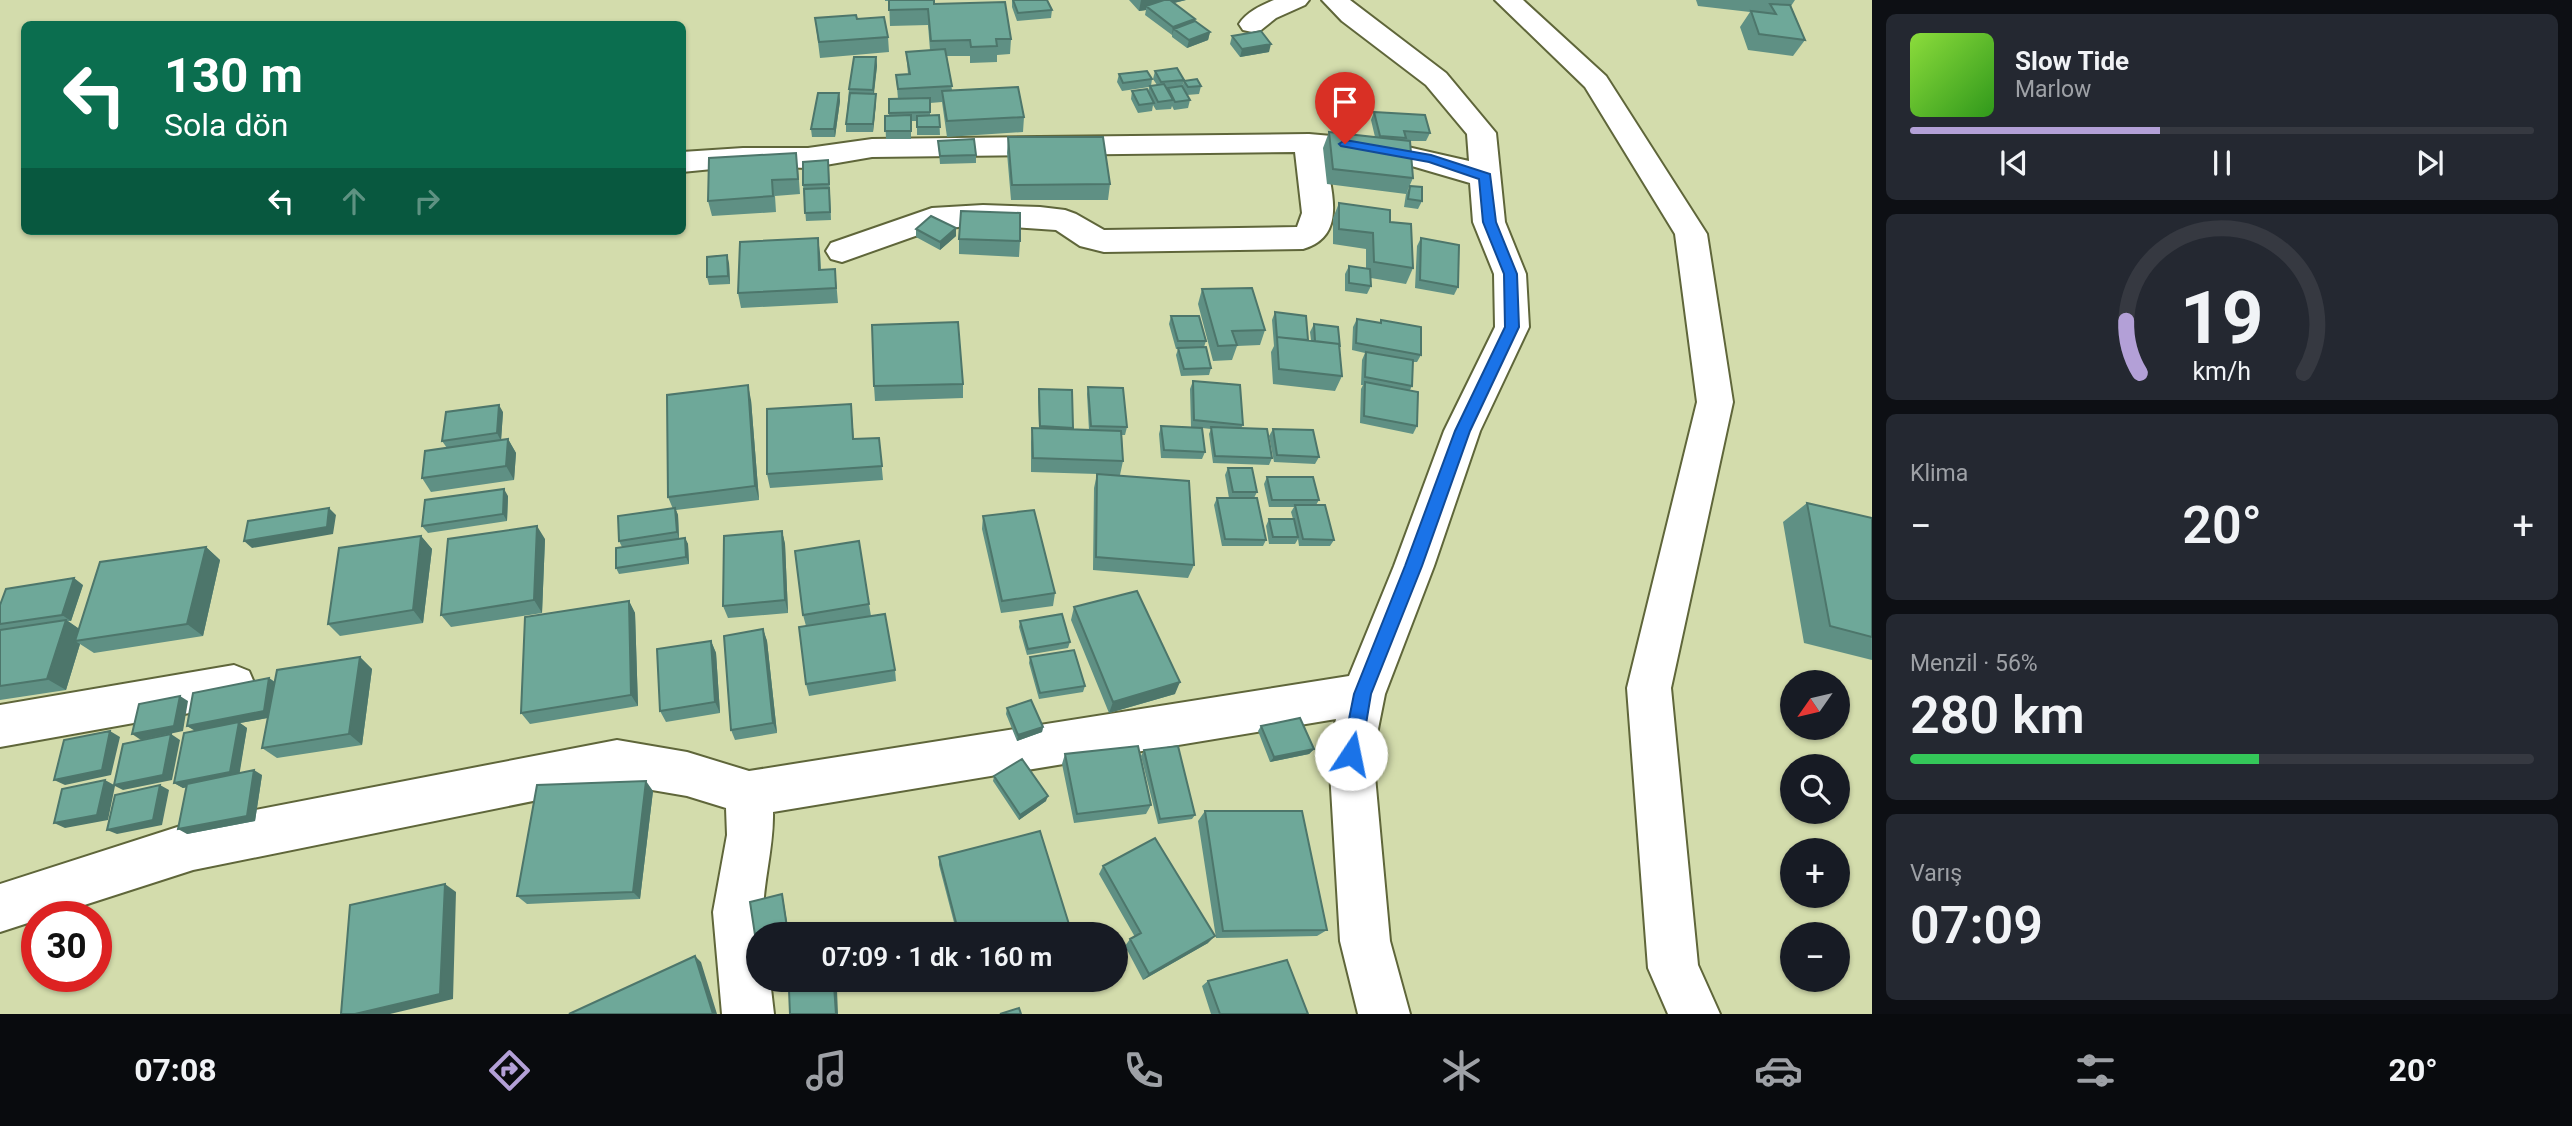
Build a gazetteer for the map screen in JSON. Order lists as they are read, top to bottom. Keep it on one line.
{"north":"bottom left","page":{"turn":["130 m","Sola dön"],"song":["Slow Tide","Marlow"],"tile":["Klima",["Menzil · 56%","280 km"],["Varış","07:09"]],"heat":["−","20°","+"],"map_buttons":["+","−"],"limit":"30","trip":"07:09 · 1 dk · 160 m","tabs":["07:08","20°"],"gauge":["19","km/h"]}}
